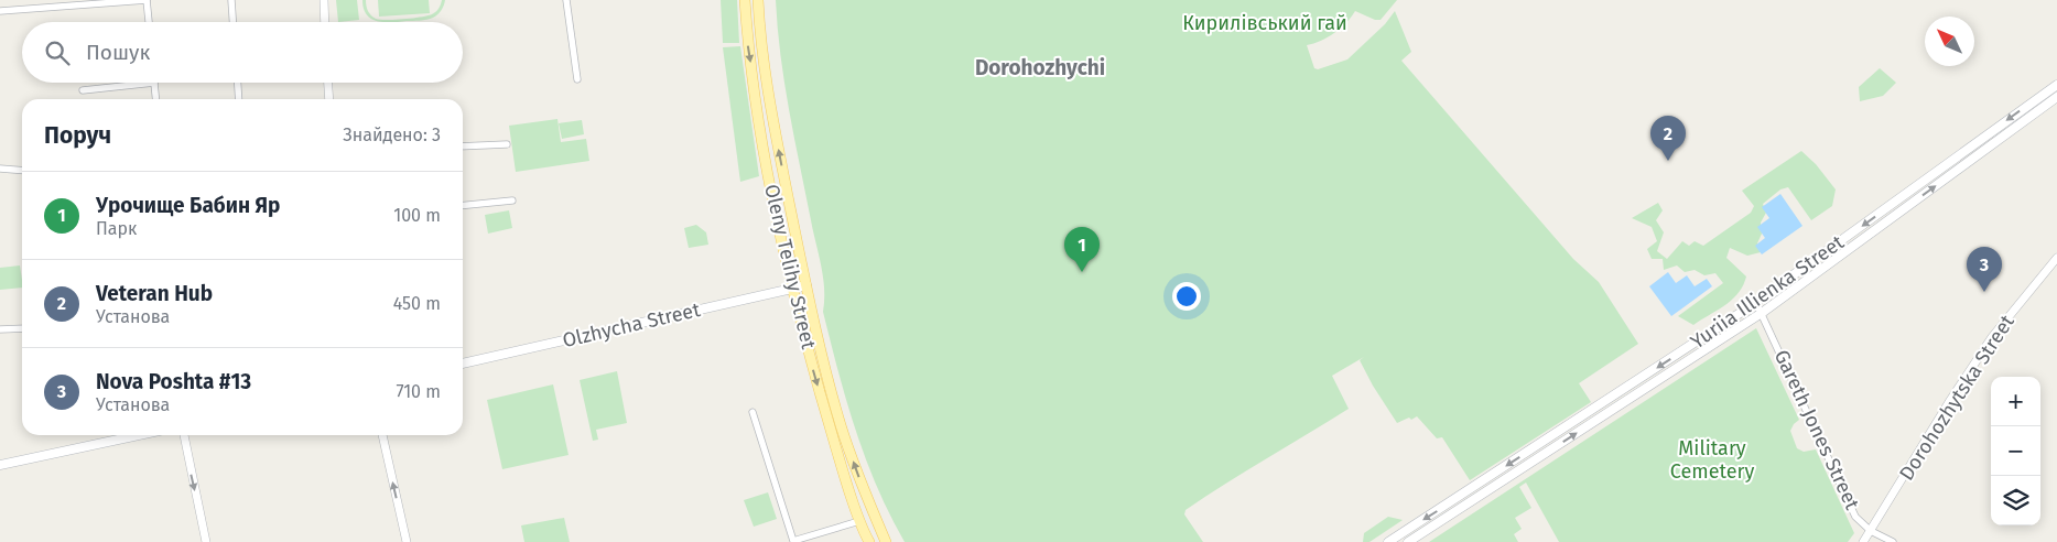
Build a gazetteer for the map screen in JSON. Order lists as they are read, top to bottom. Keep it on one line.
{"streets":{"main road":["Oleny Telihy Street","Yuriia Illienka Street","Olzhycha Street"],"street":["Dorohozhytska Street","Gareth Jones Street"]},"crossings":[["Oleny Telihy Street","Olzhycha Street"],["Yuriia Illienka Street","Gareth Jones Street"],["Dorohozhytska Street","Gareth Jones Street"]],"districts":["Dorohozhychi"],"parks":["Кирилівський гай","Military Cemetery"],"north":"top left","page":{"search":"Пошук","heading":["Поруч","Знайдено: 3"],"pins":["2","1","3"],"list":[{"mark":"1","name":"Урочище Бабин Яр","note":"Парк","value":"100 m"},{"mark":"2","name":"Veteran Hub","note":"Установа","value":"450 m"},{"mark":"3","name":"Nova Poshta #13","note":"Установа","value":"710 m"}],"map_buttons":["+","−"]}}
